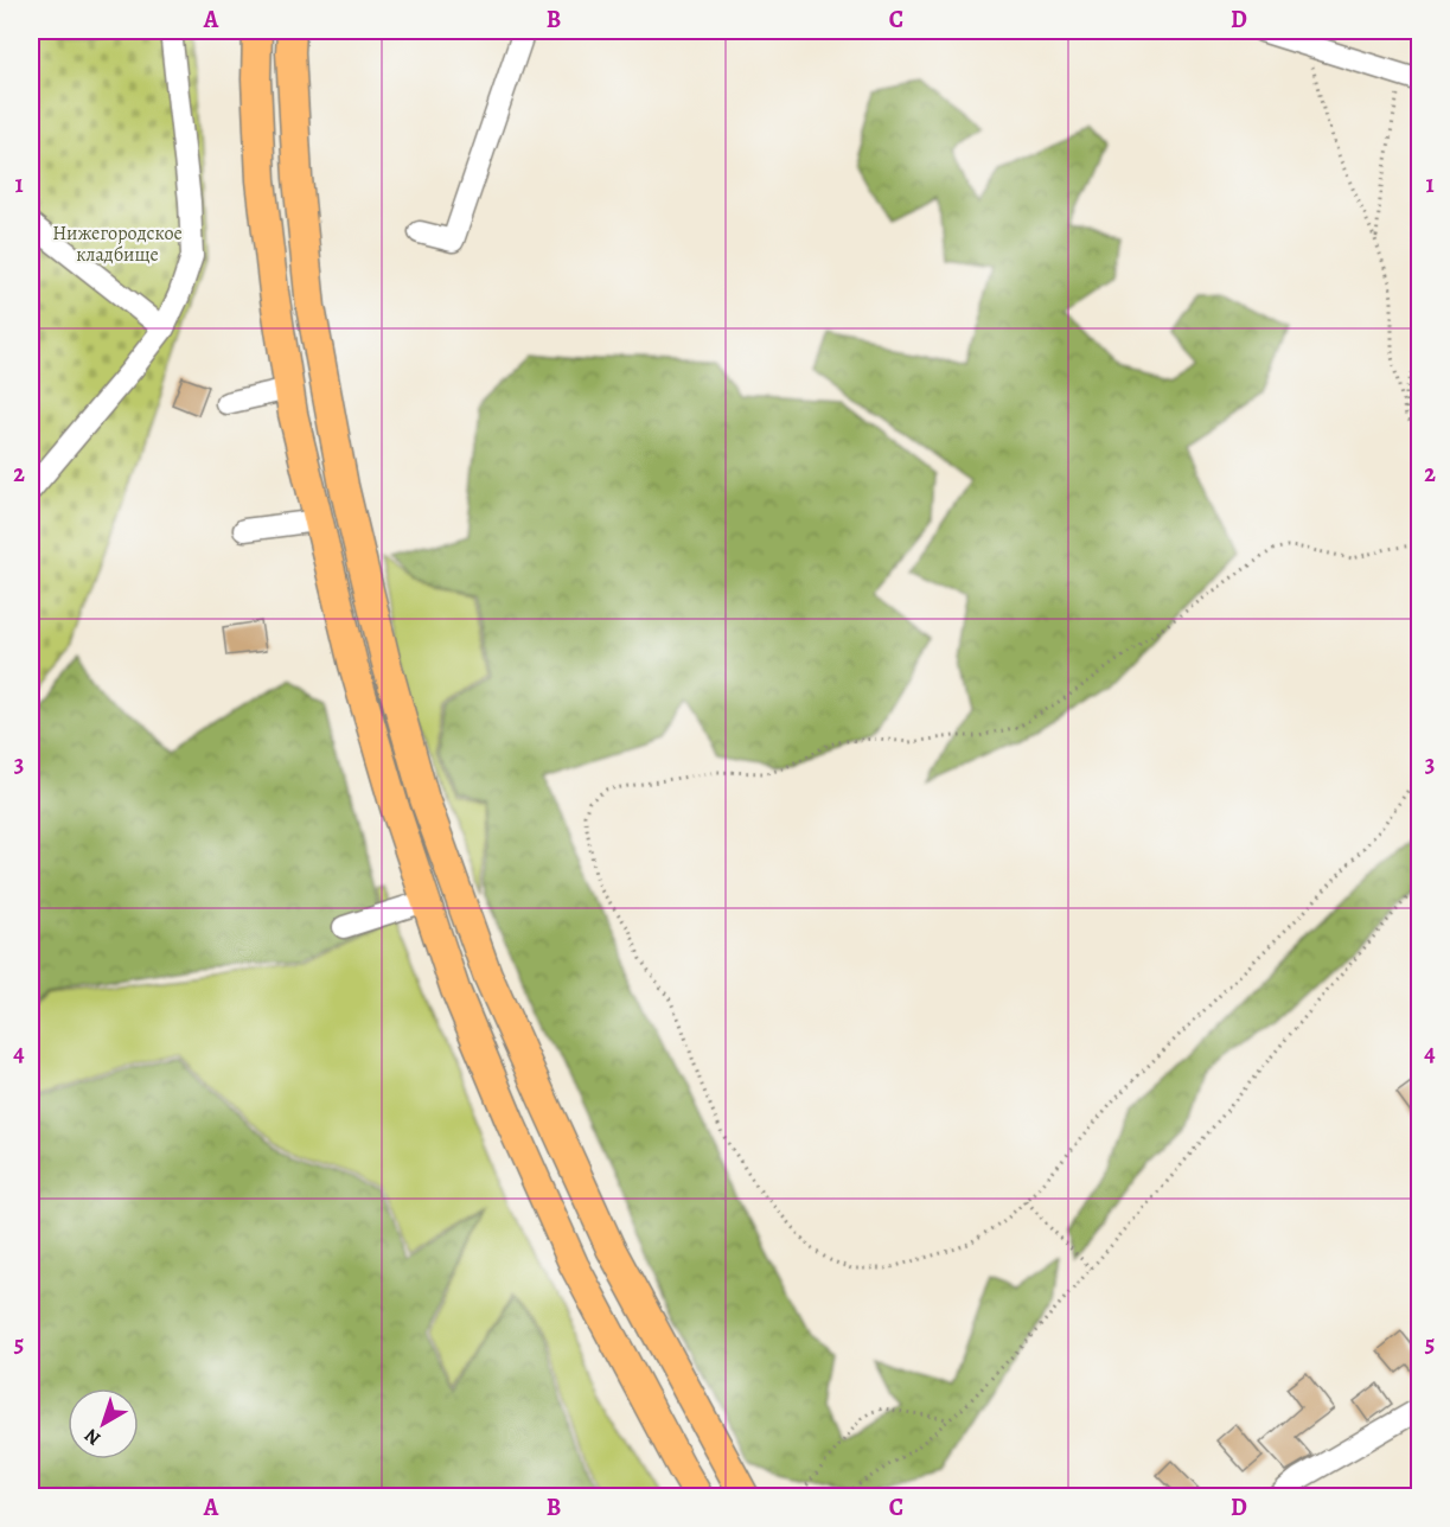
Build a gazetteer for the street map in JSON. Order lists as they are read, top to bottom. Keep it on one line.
{"parks":["Нижегородское кладбище"],"north":"bottom left","grid":{"columns":["A","B","C","D"],"rows":["1","2","3","4","5"]}}
